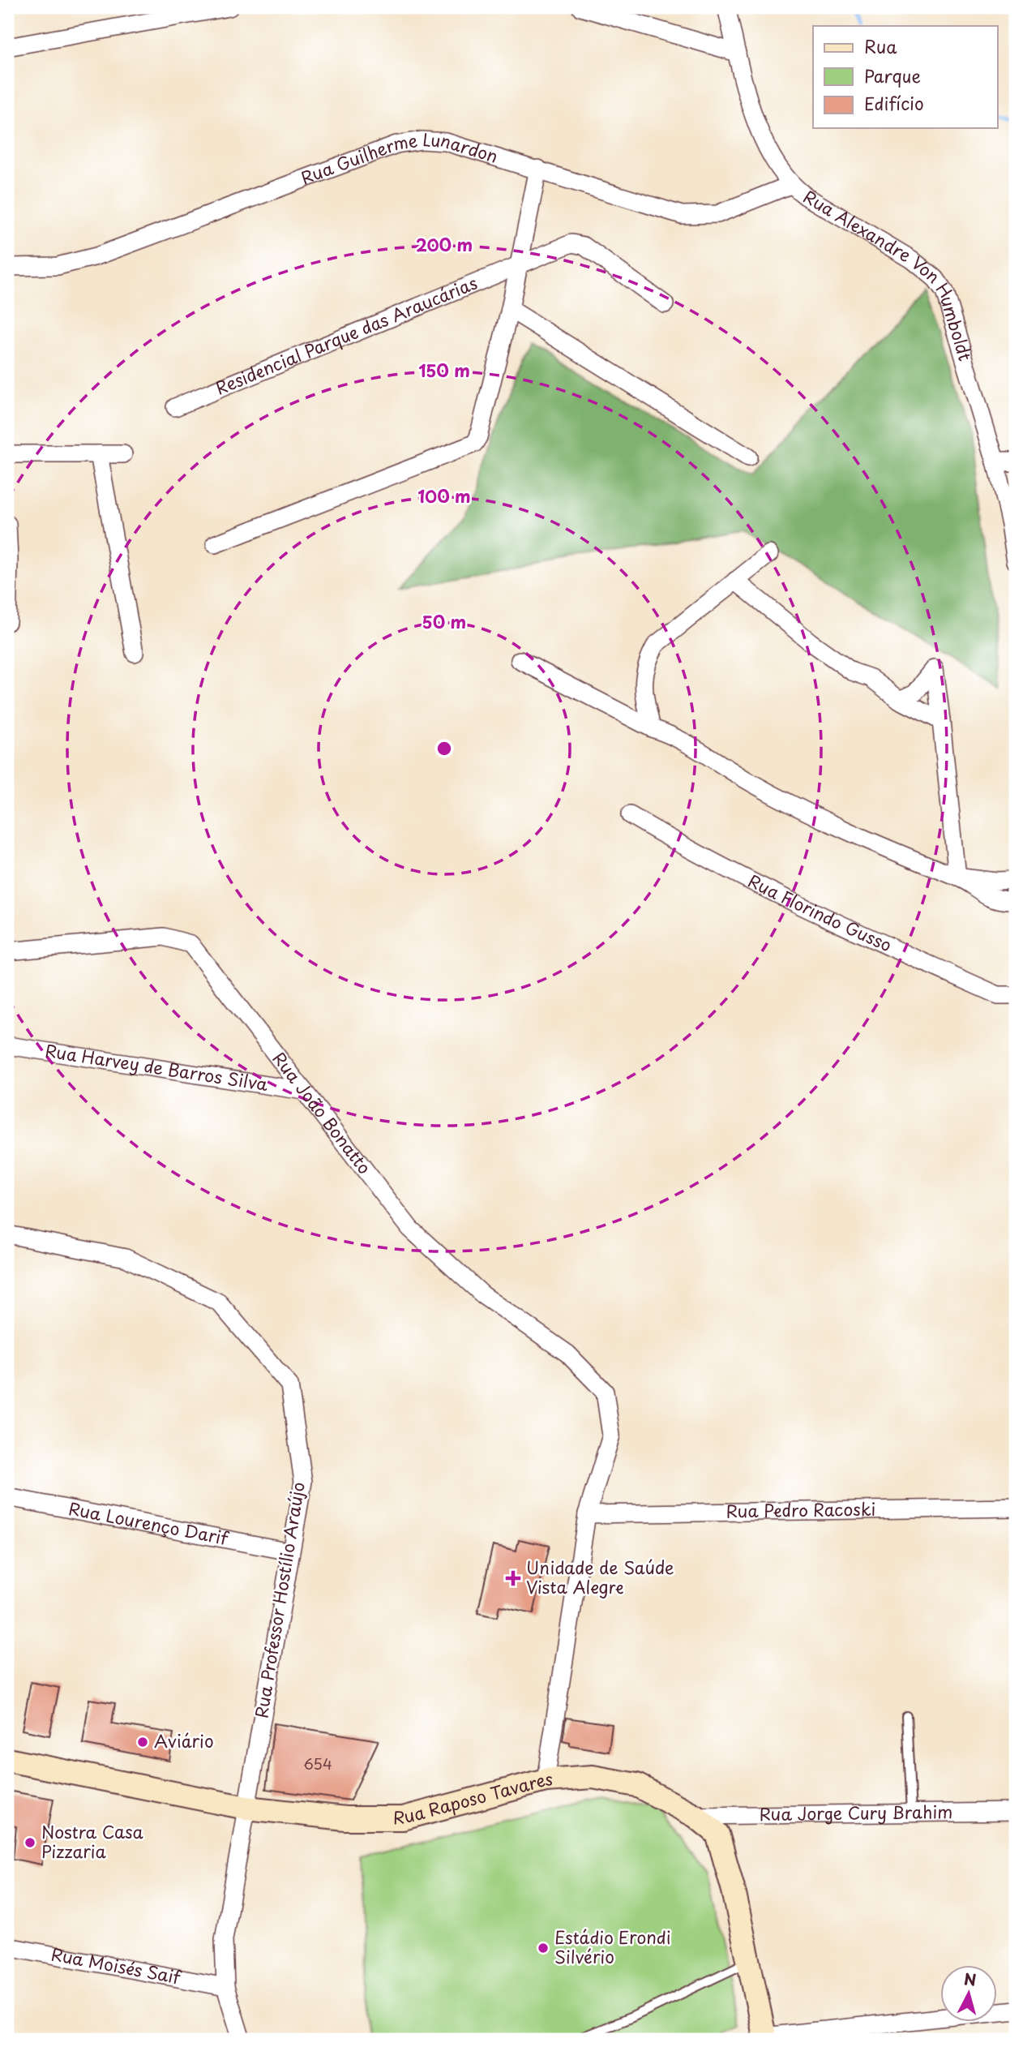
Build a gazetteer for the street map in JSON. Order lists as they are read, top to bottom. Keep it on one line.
{"streets":{"main road":["Rua Raposo Tavares"],"street":["Rua Guilherme Lunardon","Rua Alexandre Von Humboldt","Residencial Parque das Araucárias","Rua Florindo Gusso","Rua Harvey de Barros Silva","Rua João Bonatto","Rua Pedro Racoski","Rua Lourenço Darif","Rua Professor Hostílio Araújo","Rua Jorge Cury Brahim","Rua Moisés Saif"]},"crossings":[["Rua Guilherme Lunardon","Rua Alexandre Von Humboldt"],["Rua Harvey de Barros Silva","Rua João Bonatto"],["Rua João Bonatto","Rua Pedro Racoski"],["Rua Lourenço Darif","Rua Professor Hostílio Araújo"],["Rua Professor Hostílio Araújo","Rua Raposo Tavares"],["Rua Professor Hostílio Araújo","Rua Moisés Saif"],["Rua Raposo Tavares","Rua Jorge Cury Brahim"]],"places":{"health":["Unidade de Saúde Vista Alegre"],"other":["Aviário","Nostra Casa Pizzaria","Estádio Erondi Silvério"]},"house_numbers":["654"],"legend":["Rua","Parque","Edifício"],"north":"top","rings":["200 m","150 m","100 m","50 m"]}
